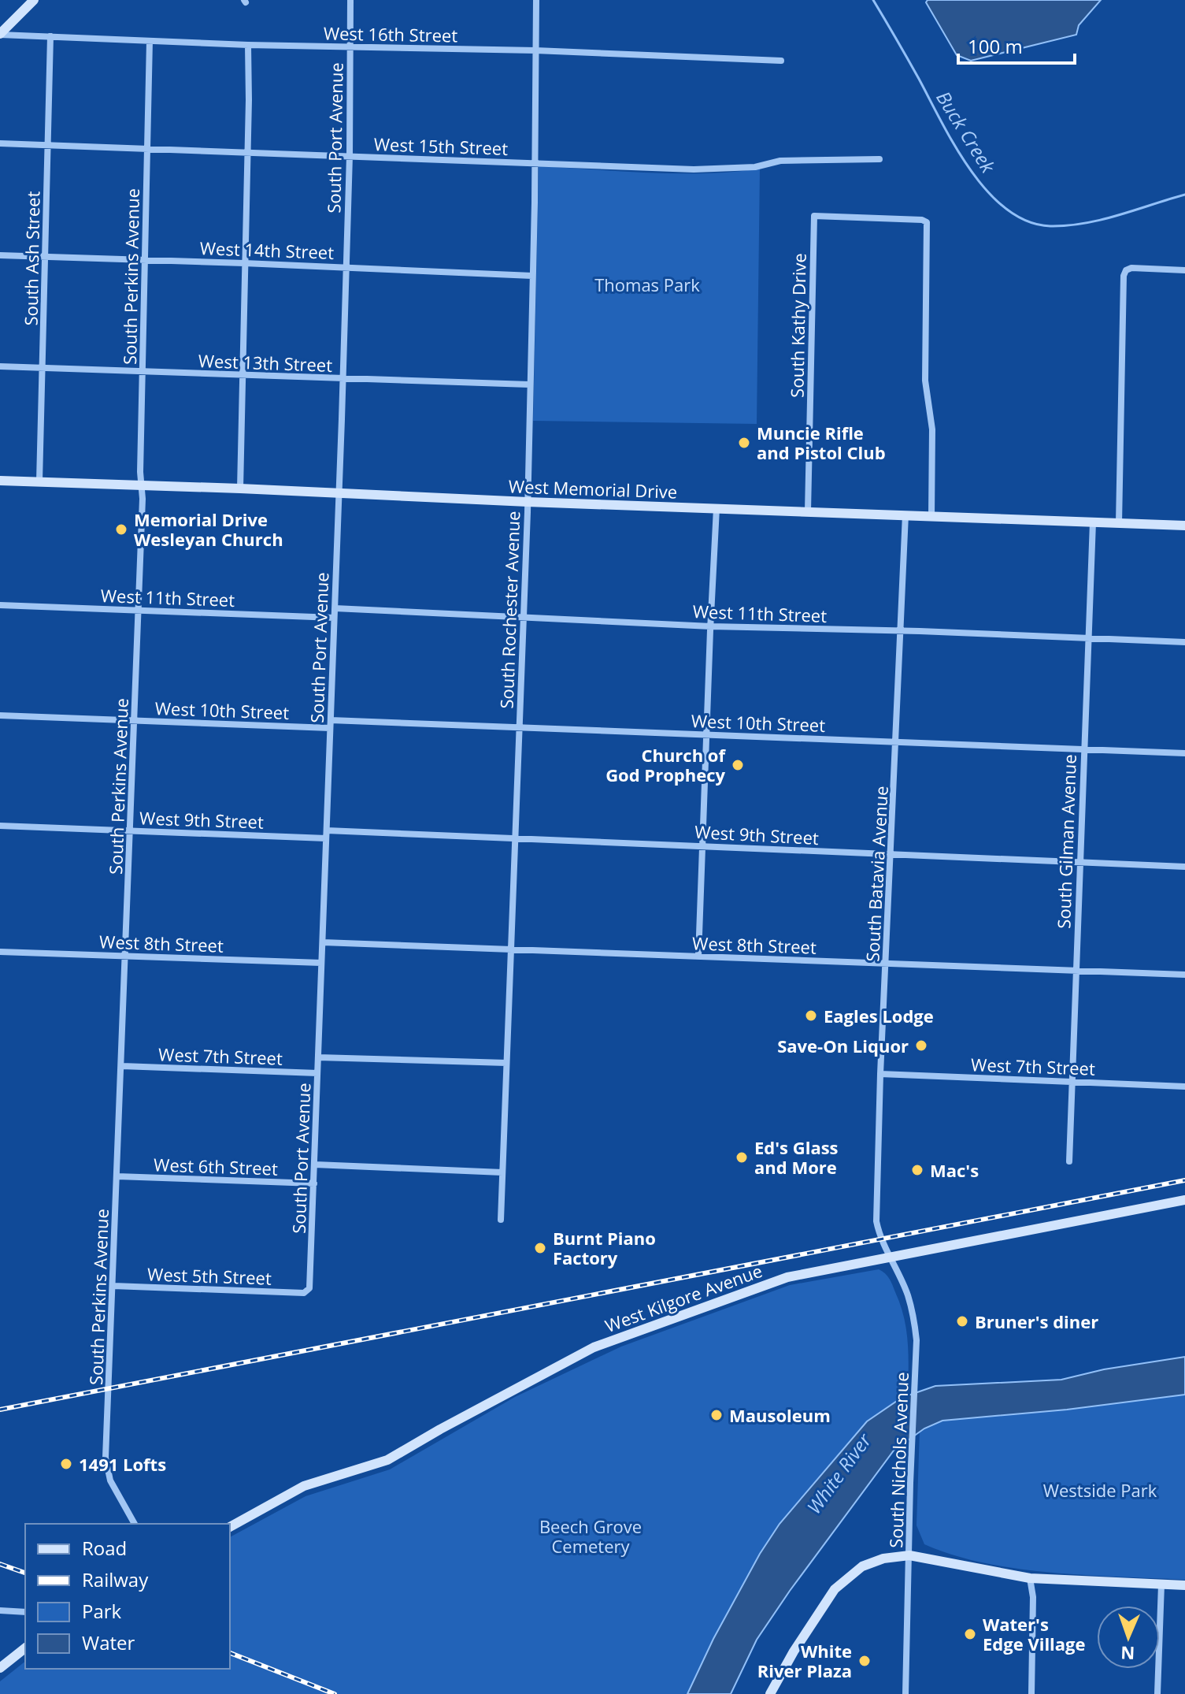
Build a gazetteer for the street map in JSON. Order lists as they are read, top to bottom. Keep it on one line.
{"streets":{"main road":["West Memorial Drive","West Kilgore Avenue"],"street":["West 16th Street","South Port Avenue","West 15th Street","West 14th Street","South Ash Street","South Perkins Avenue","South Kathy Drive","West 13th Street","West 11th Street","South Rochester Avenue","West 10th Street","West 9th Street","South Gilman Avenue","South Batavia Avenue","West 8th Street","West 7th Street","West 6th Street","West 5th Street","South Nichols Avenue"]},"crossings":[["West 16th Street","South Port Avenue"],["West 16th Street","South Ash Street"],["West 16th Street","South Perkins Avenue"],["West 16th Street","South Rochester Avenue"],["South Port Avenue","West 15th Street"],["South Port Avenue","West 14th Street"],["South Port Avenue","West 13th Street"],["South Port Avenue","West Memorial Drive"],["South Port Avenue","West 11th Street"],["South Port Avenue","West 10th Street"],["South Port Avenue","West 9th Street"],["South Port Avenue","West 8th Street"],["South Port Avenue","West 7th Street"],["South Port Avenue","West 6th Street"],["South Port Avenue","West 5th Street"],["West 15th Street","South Ash Street"],["West 15th Street","South Perkins Avenue"],["West 15th Street","South Rochester Avenue"],["West 14th Street","South Ash Street"],["West 14th Street","South Perkins Avenue"],["West 14th Street","South Rochester Avenue"],["South Ash Street","West 13th Street"],["South Ash Street","West Memorial Drive"],["South Perkins Avenue","West 13th Street"],["South Perkins Avenue","West Memorial Drive"],["South Perkins Avenue","West 11th Street"],["South Perkins Avenue","West 10th Street"],["South Perkins Avenue","West 9th Street"],["South Perkins Avenue","West 8th Street"],["South Perkins Avenue","West 7th Street"],["South Perkins Avenue","West 6th Street"],["South Perkins Avenue","West 5th Street"],["South Kathy Drive","West Memorial Drive"],["West 13th Street","South Rochester Avenue"],["West Memorial Drive","South Rochester Avenue"],["West Memorial Drive","South Gilman Avenue"],["West Memorial Drive","South Batavia Avenue"],["West 11th Street","South Rochester Avenue"],["West 11th Street","South Gilman Avenue"],["West 11th Street","South Batavia Avenue"],["South Rochester Avenue","West 10th Street"],["South Rochester Avenue","West 9th Street"],["South Rochester Avenue","West 8th Street"],["West 10th Street","South Gilman Avenue"],["West 10th Street","South Batavia Avenue"],["West 9th Street","South Gilman Avenue"],["West 9th Street","South Batavia Avenue"],["South Gilman Avenue","West 8th Street"],["South Gilman Avenue","West 7th Street"],["South Batavia Avenue","West 8th Street"],["South Batavia Avenue","West 7th Street"],["South Batavia Avenue","South Nichols Avenue"],["West Kilgore Avenue","South Nichols Avenue"]],"water":["Buck Creek","White River"],"parks":["Thomas Park","Westside Park","Beech Grove Cemetery"],"places":["Muncie Rifle and Pistol Club","Memorial Drive Wesleyan Church","Church of God Prophecy","Eagles Lodge","Save-On Liquor","Ed's Glass and More","Mac's","Burnt Piano Factory","Bruner's diner","Mausoleum","1491 Lofts","Water's Edge Village","White River Plaza"],"legend":["Road","Railway","Park","Water"],"scale_bar":"100 m","north":"bottom"}
